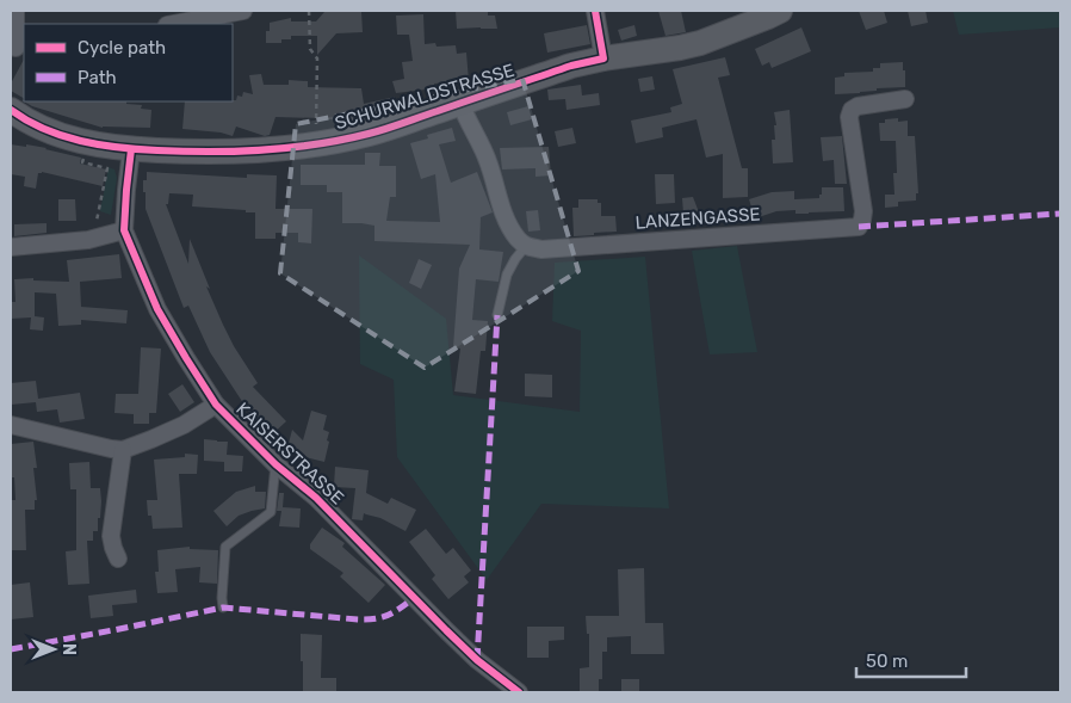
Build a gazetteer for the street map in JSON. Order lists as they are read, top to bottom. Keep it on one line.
{"streets":{"main road":["SCHURWALDSTRASSE"],"street":["LANZENGASSE","KAISERSTRASSE"]},"crossings":[["SCHURWALDSTRASSE","KAISERSTRASSE"]],"legend":["Cycle path","Path"],"scale_bar":"50 m","north":"right"}
